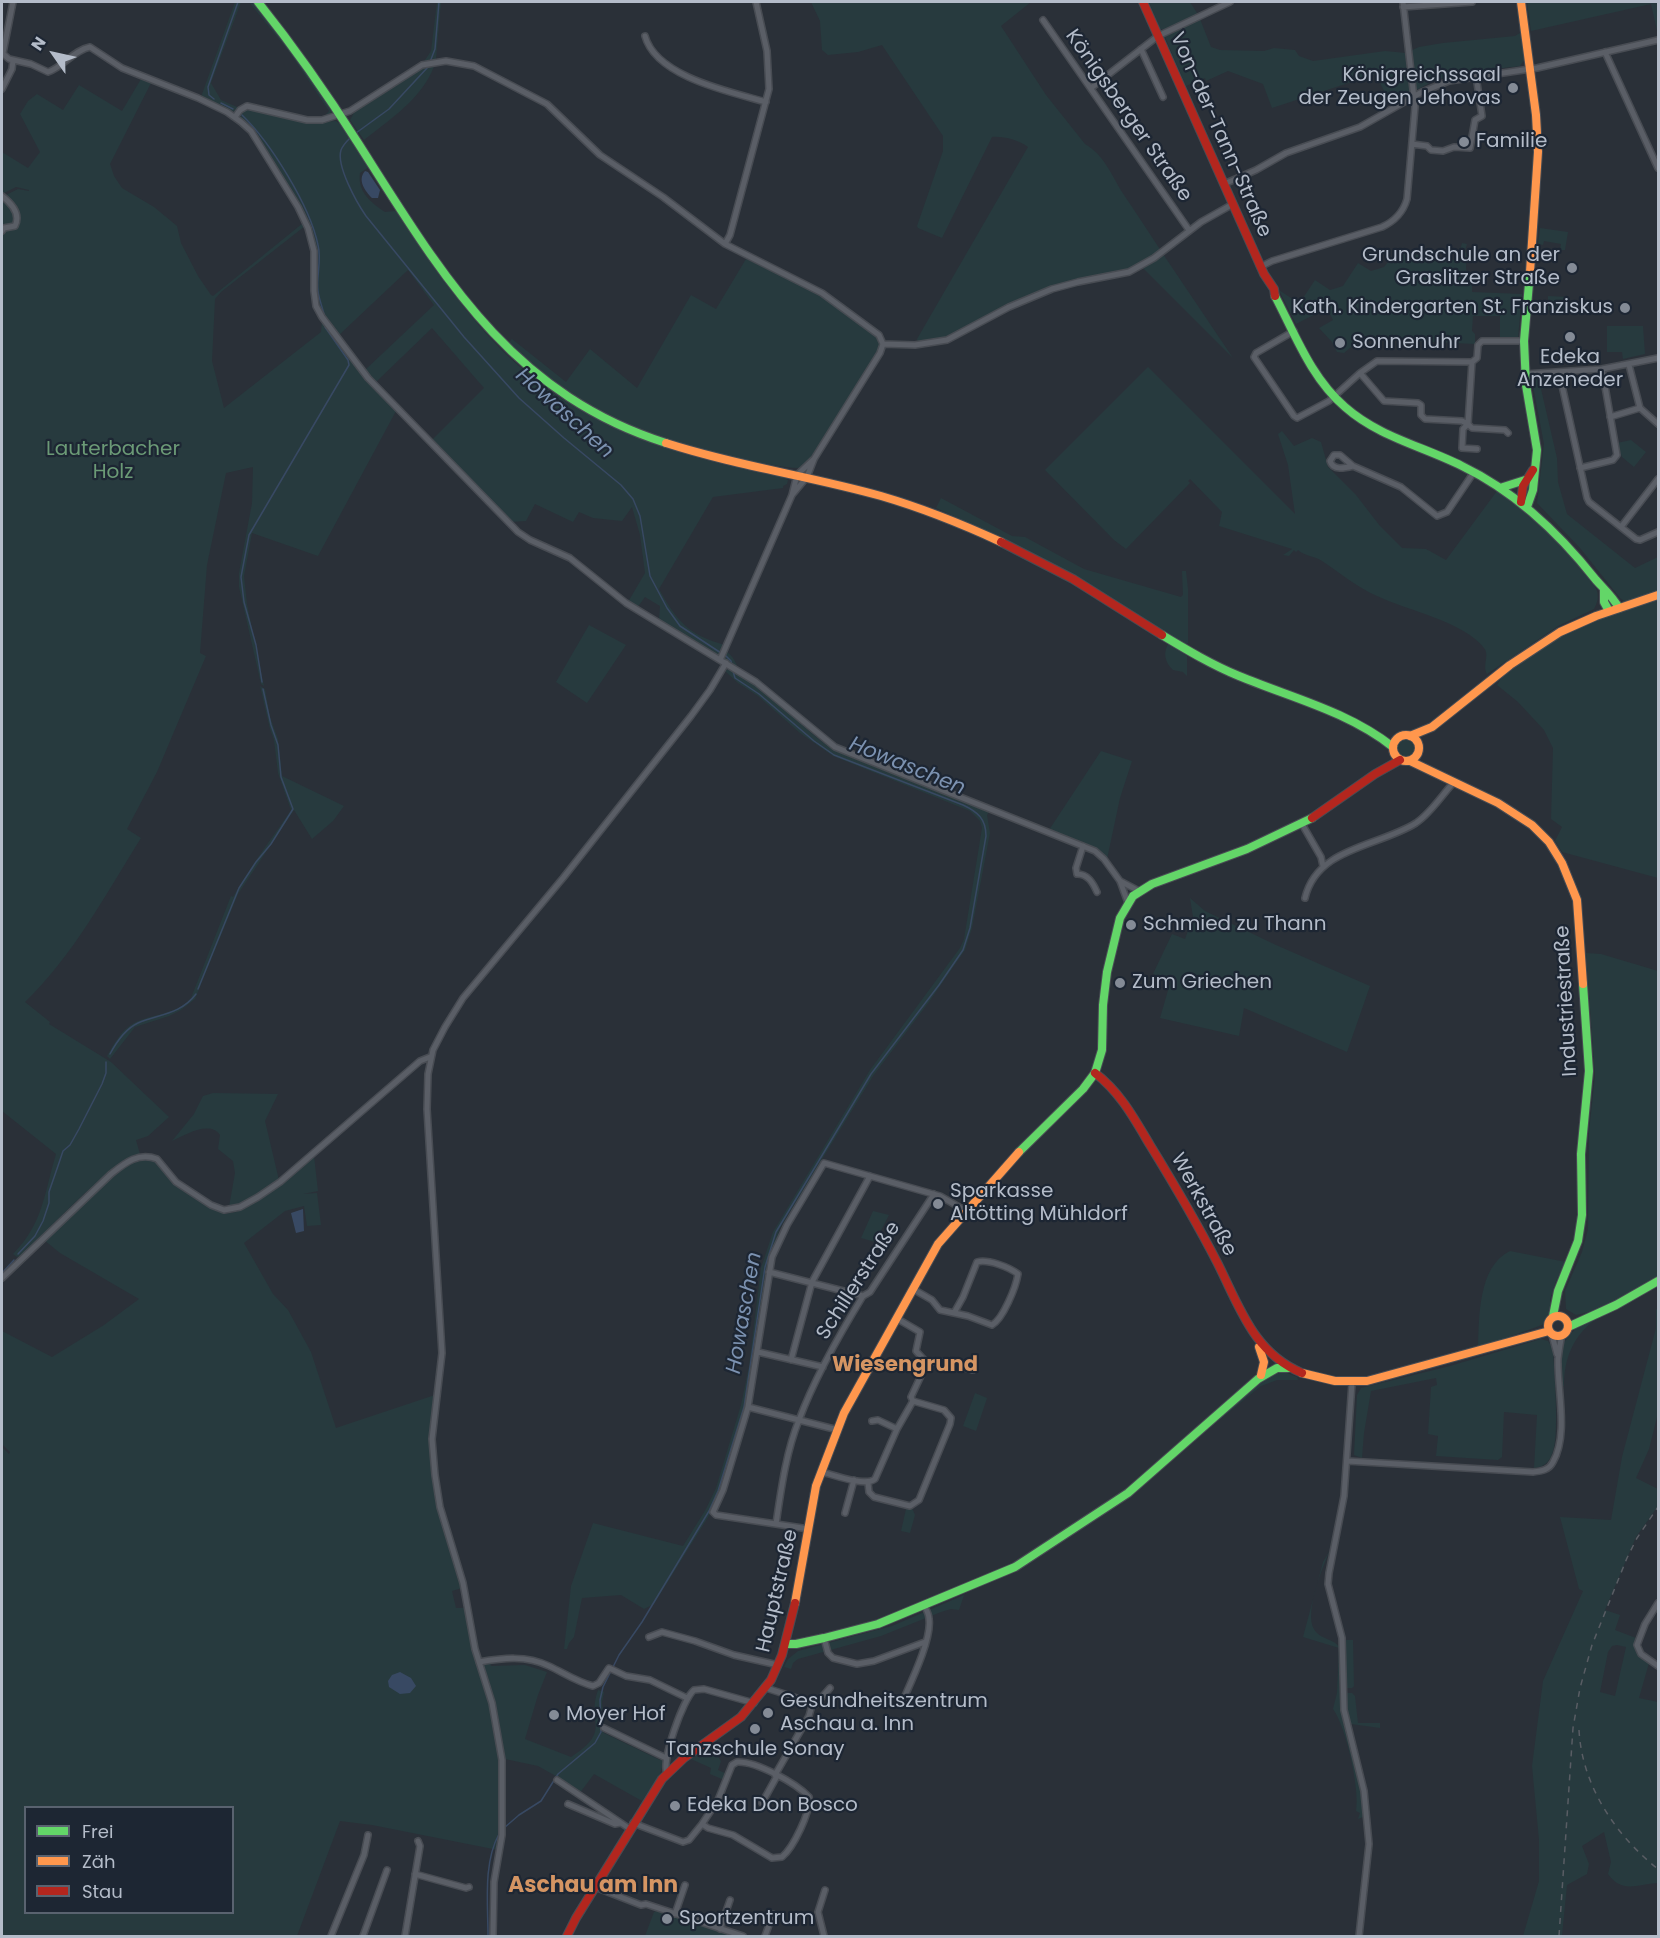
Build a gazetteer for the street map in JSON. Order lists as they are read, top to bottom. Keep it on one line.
{"streets":{"street":["Königsberger Straße","Von-der-Tann-Straße","Industriestraße","Werkstraße","Schillerstraße","Hauptstraße"]},"crossings":[["Werkstraße","Hauptstraße"]],"districts":["Wiesengrund","Aschau am Inn"],"water":["Howaschen"],"parks":["Lauterbacher Holz"],"places":["Königreichssaal der Zeugen Jehovas","Familie","Grundschule an der Graslitzer Straße","Kath. Kindergarten St. Franziskus","Edeka Anzeneder","Sonnenuhr","Schmied zu Thann","Zum Griechen","Sparkasse Altötting Mühldorf","Gesundheitszentrum Aschau a. Inn","Moyer Hof","Tanzschule Sonay","Edeka Don Bosco","Sportzentrum"],"legend":["Frei","Zäh","Stau"],"north":"top left"}
